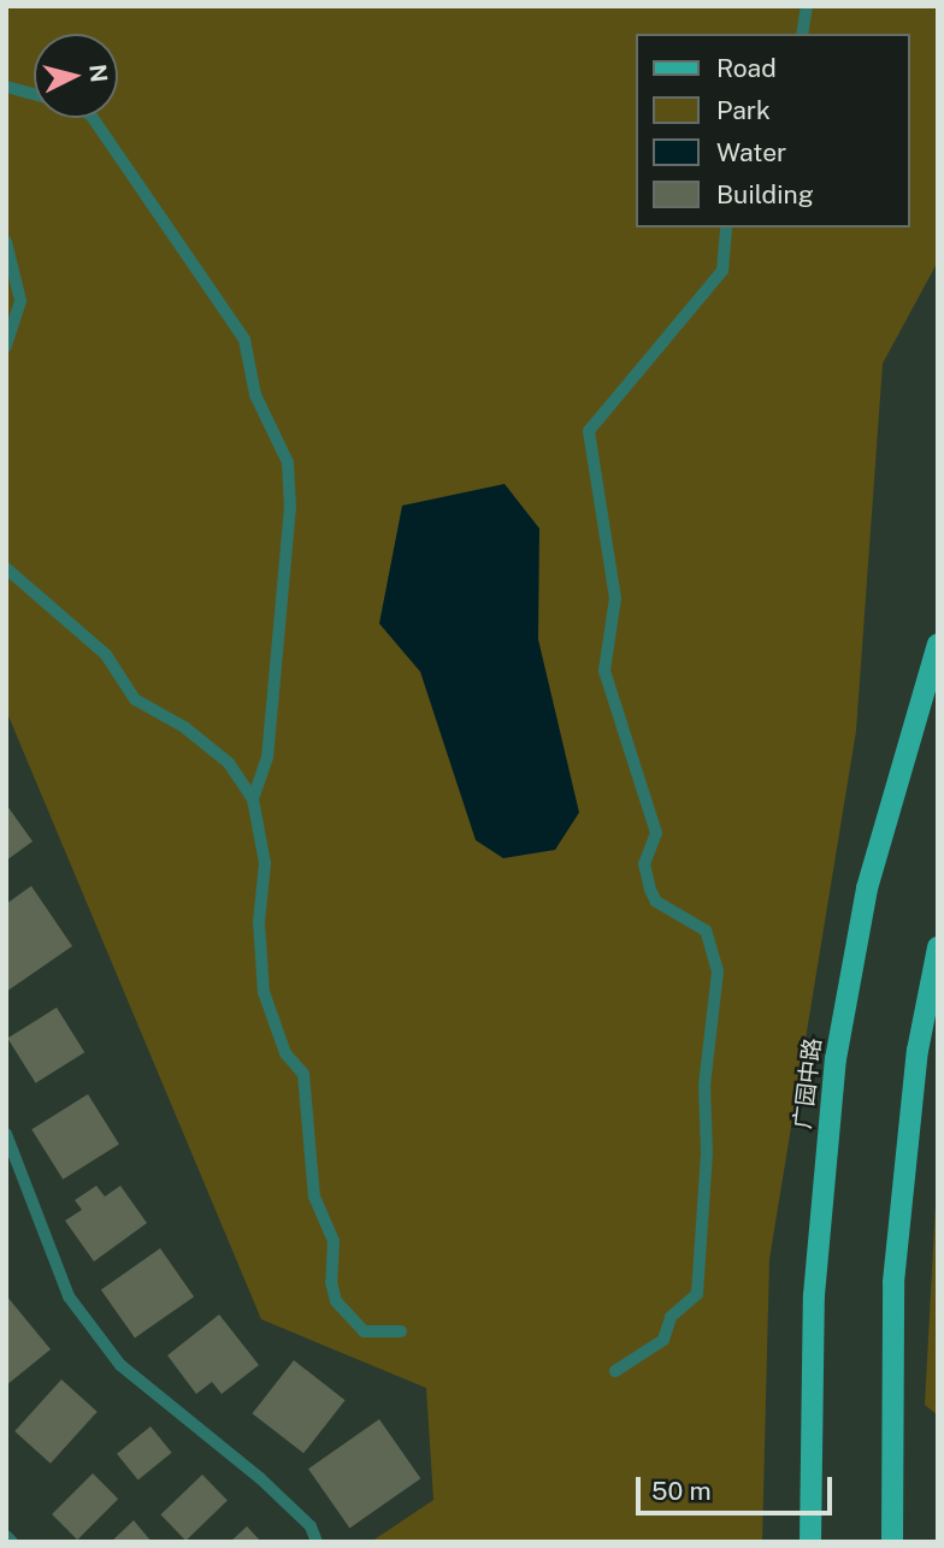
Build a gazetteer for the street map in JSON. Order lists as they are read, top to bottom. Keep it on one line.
{"streets":{"main road":["广园中路"]},"legend":["Road","Park","Water","Building"],"scale_bar":"50 m","north":"right"}
